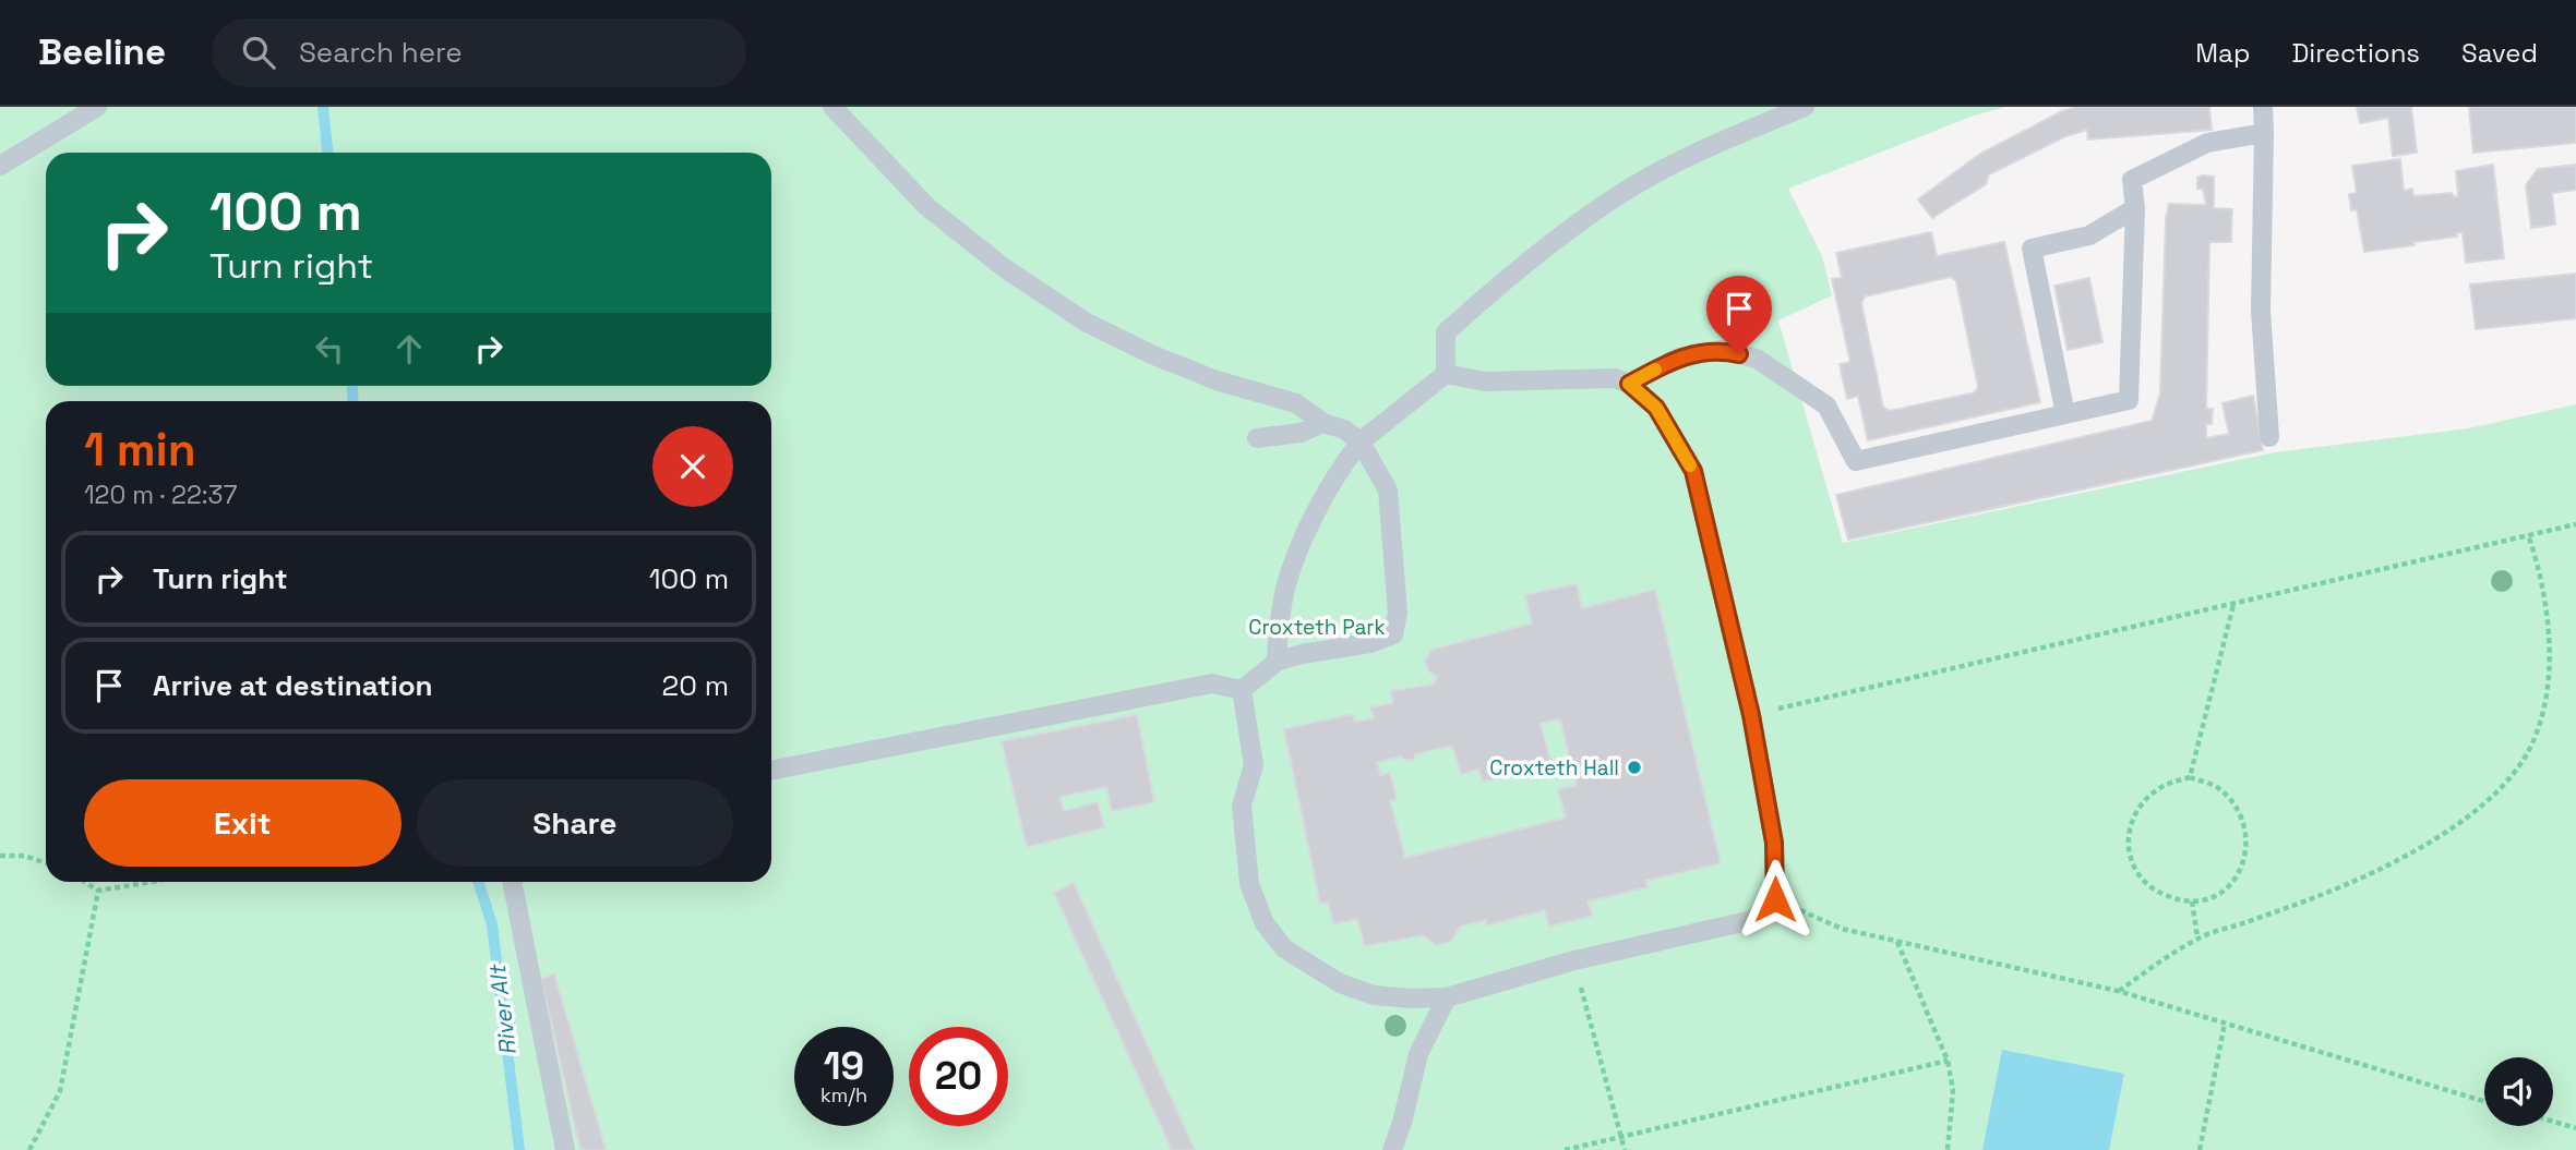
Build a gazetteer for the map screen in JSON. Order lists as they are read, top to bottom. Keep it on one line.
{"water":["River Alt"],"parks":["Croxteth Park"],"places":["Croxteth Hall"],"page":{"header":"Beeline","search":"Search here","nav":["Map","Directions","Saved"],"turn":["100 m","Turn right"],"heading":["1 min","120 m · 22:37"],"list":[{"name":"Turn right","value":"100 m"},{"name":"Arrive at destination","value":"20 m"}],"buttons":["Exit","Share"],"speed":"19 km/h","limit":"20"}}
